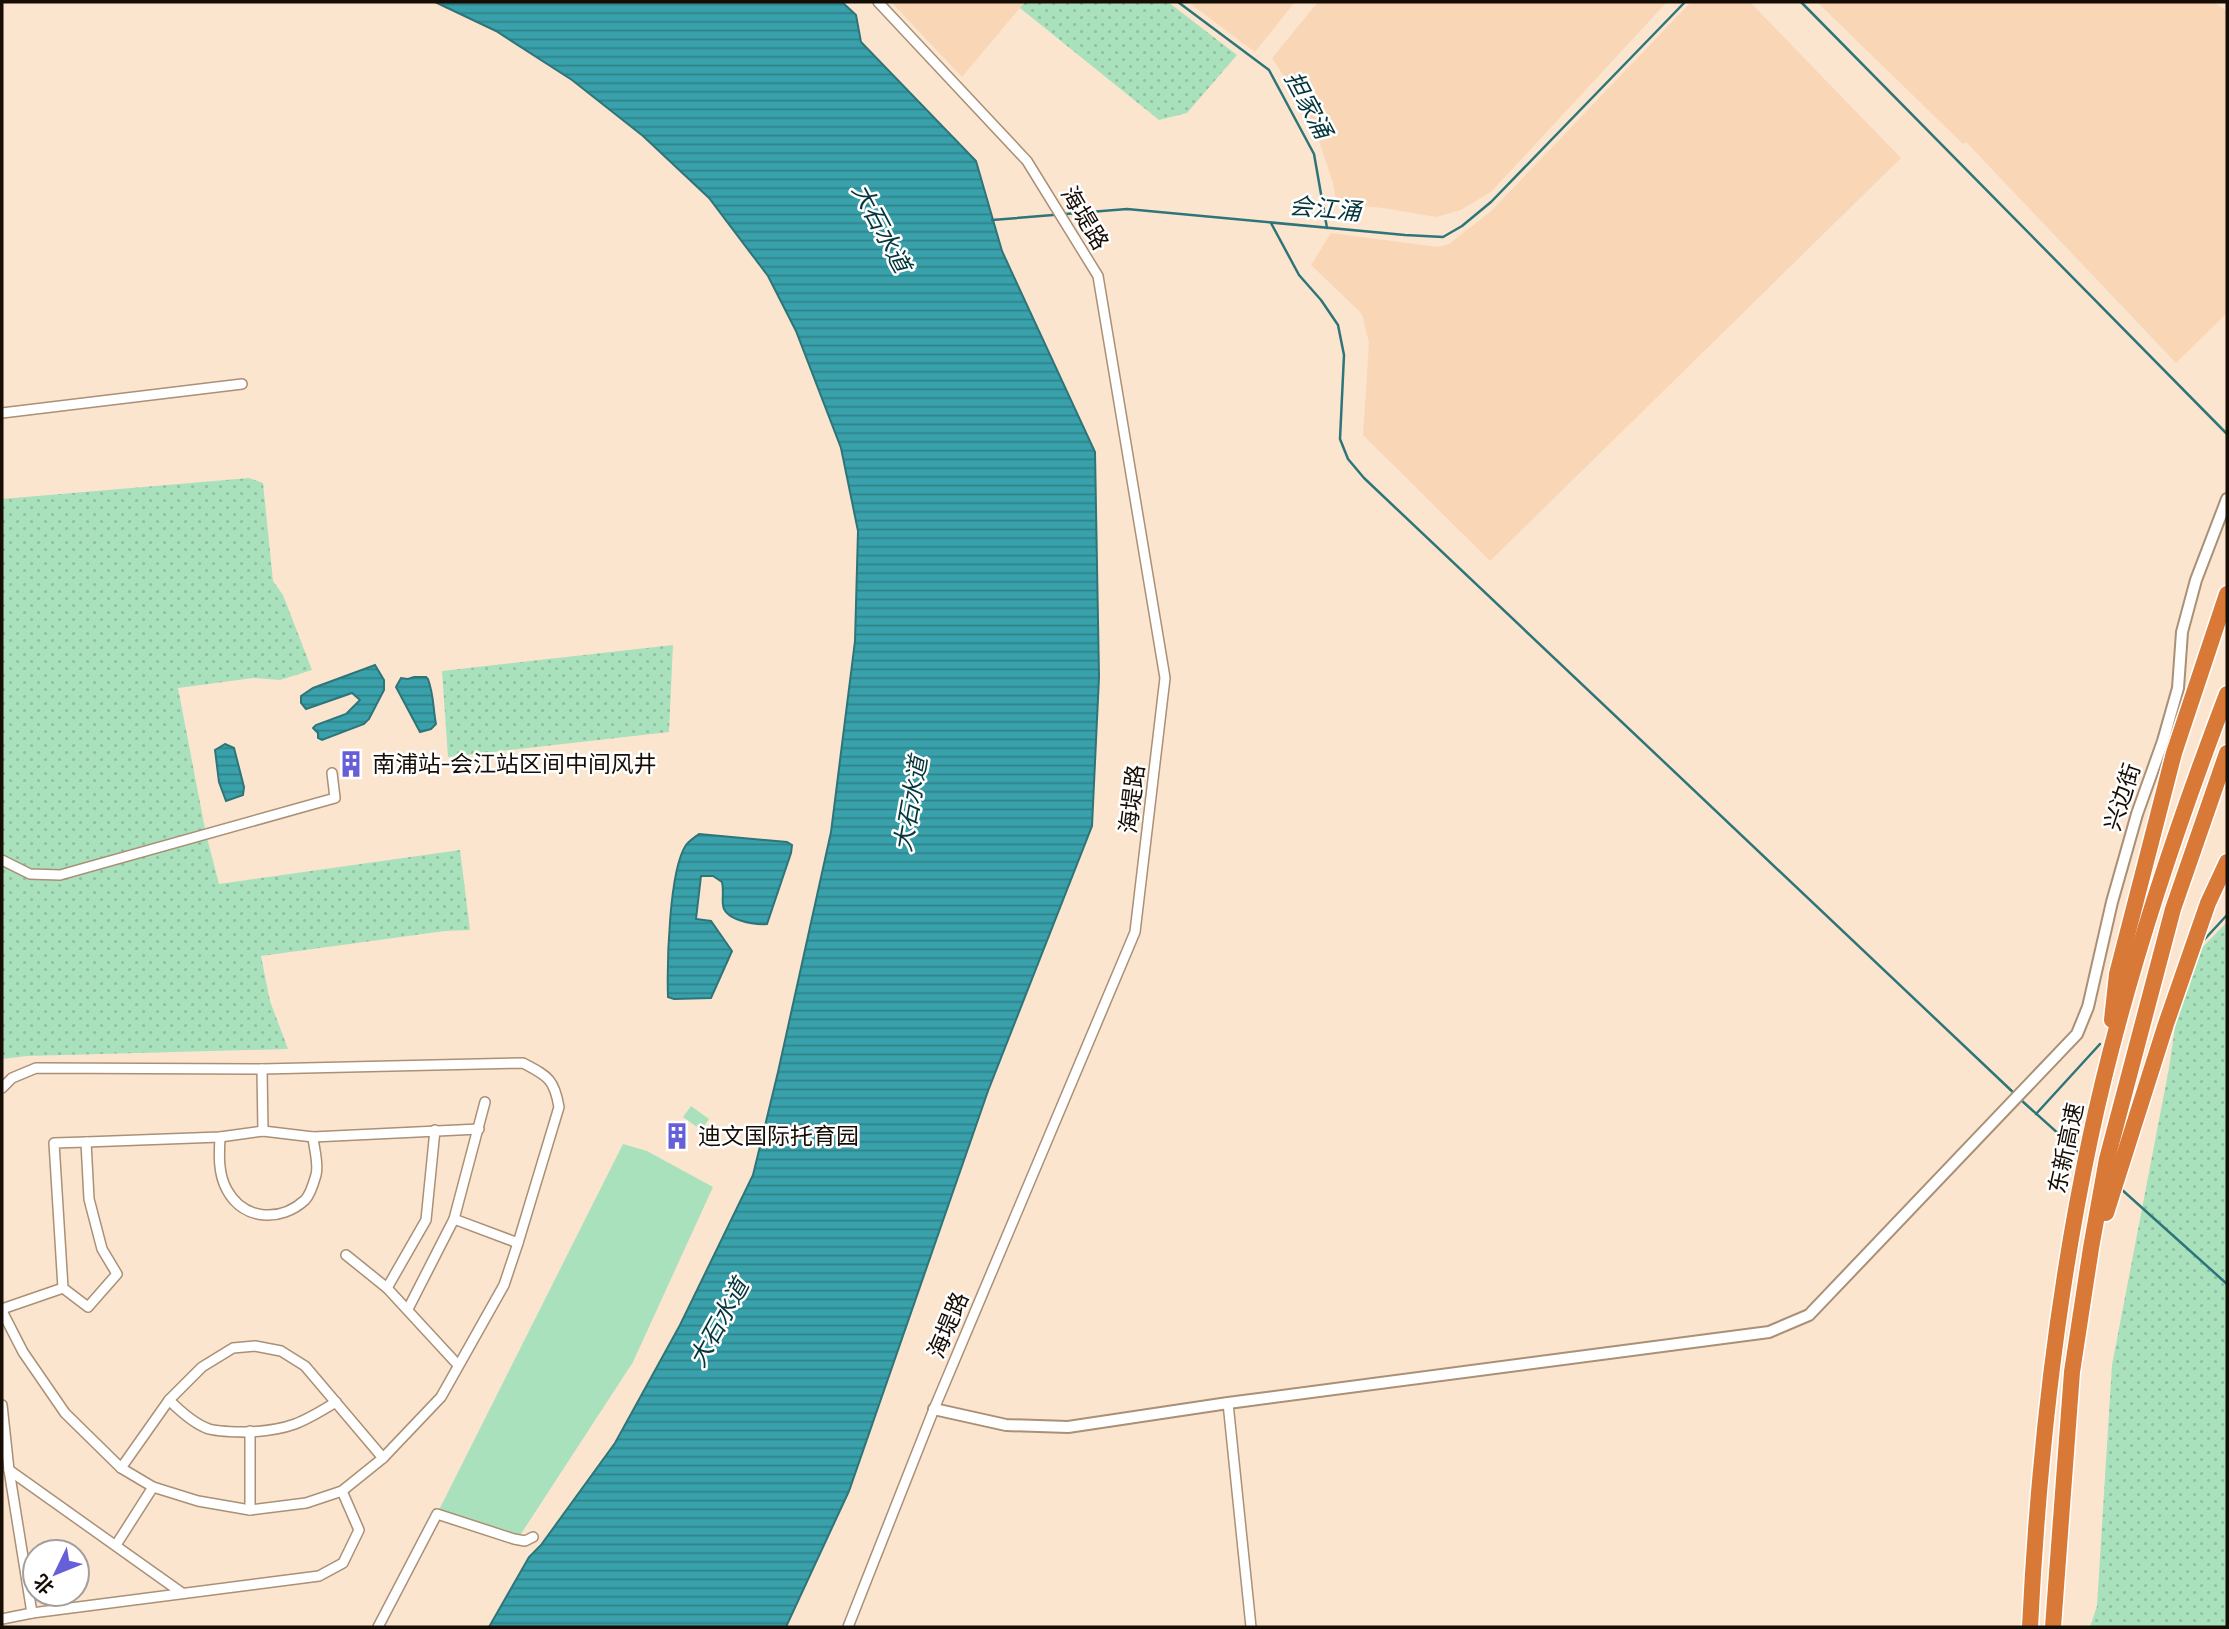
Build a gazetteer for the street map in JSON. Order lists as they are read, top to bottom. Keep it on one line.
{"streets":{"highway":["东新高速"],"street":["海堤路","兴边街"]},"crossings":[["海堤路","兴边街"]],"water":["担家涌","会江涌","大石水道"],"places":{"building":["南浦站-会江站区间中间风井","迪文国际托育园"]},"north":"bottom left"}
